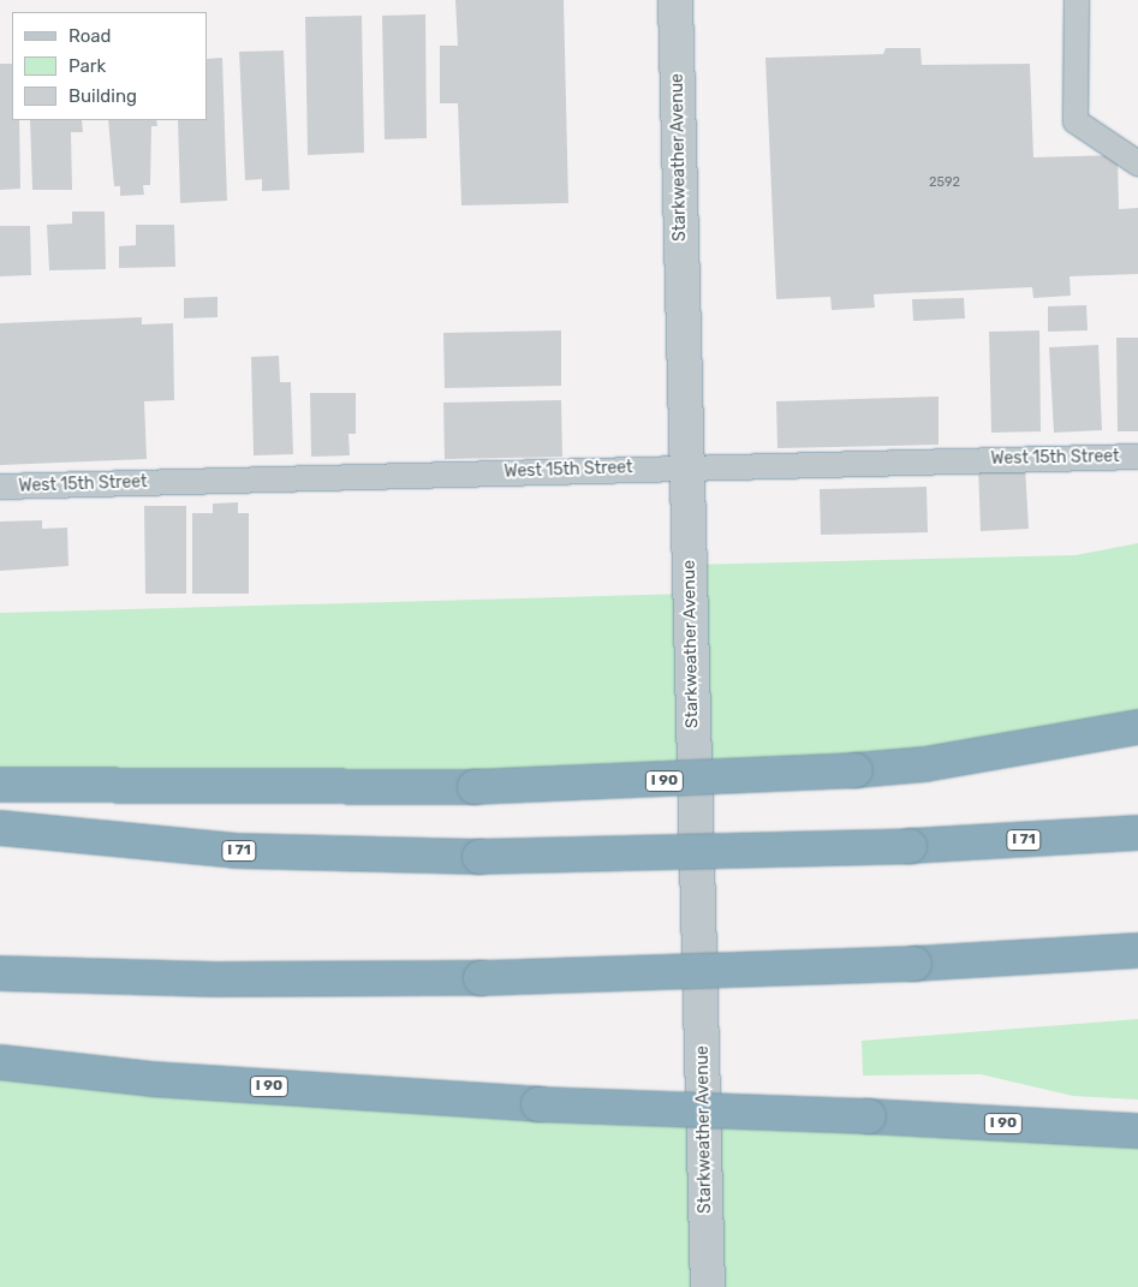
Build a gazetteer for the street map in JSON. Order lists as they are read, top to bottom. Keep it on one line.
{"streets":{"highway":["I 90","I 71"],"street":["Starkweather Avenue"],"lane":["West 15th Street"]},"crossings":[["Starkweather Avenue","West 15th Street"]],"house_numbers":["2592"],"legend":["Road","Park","Building"]}
